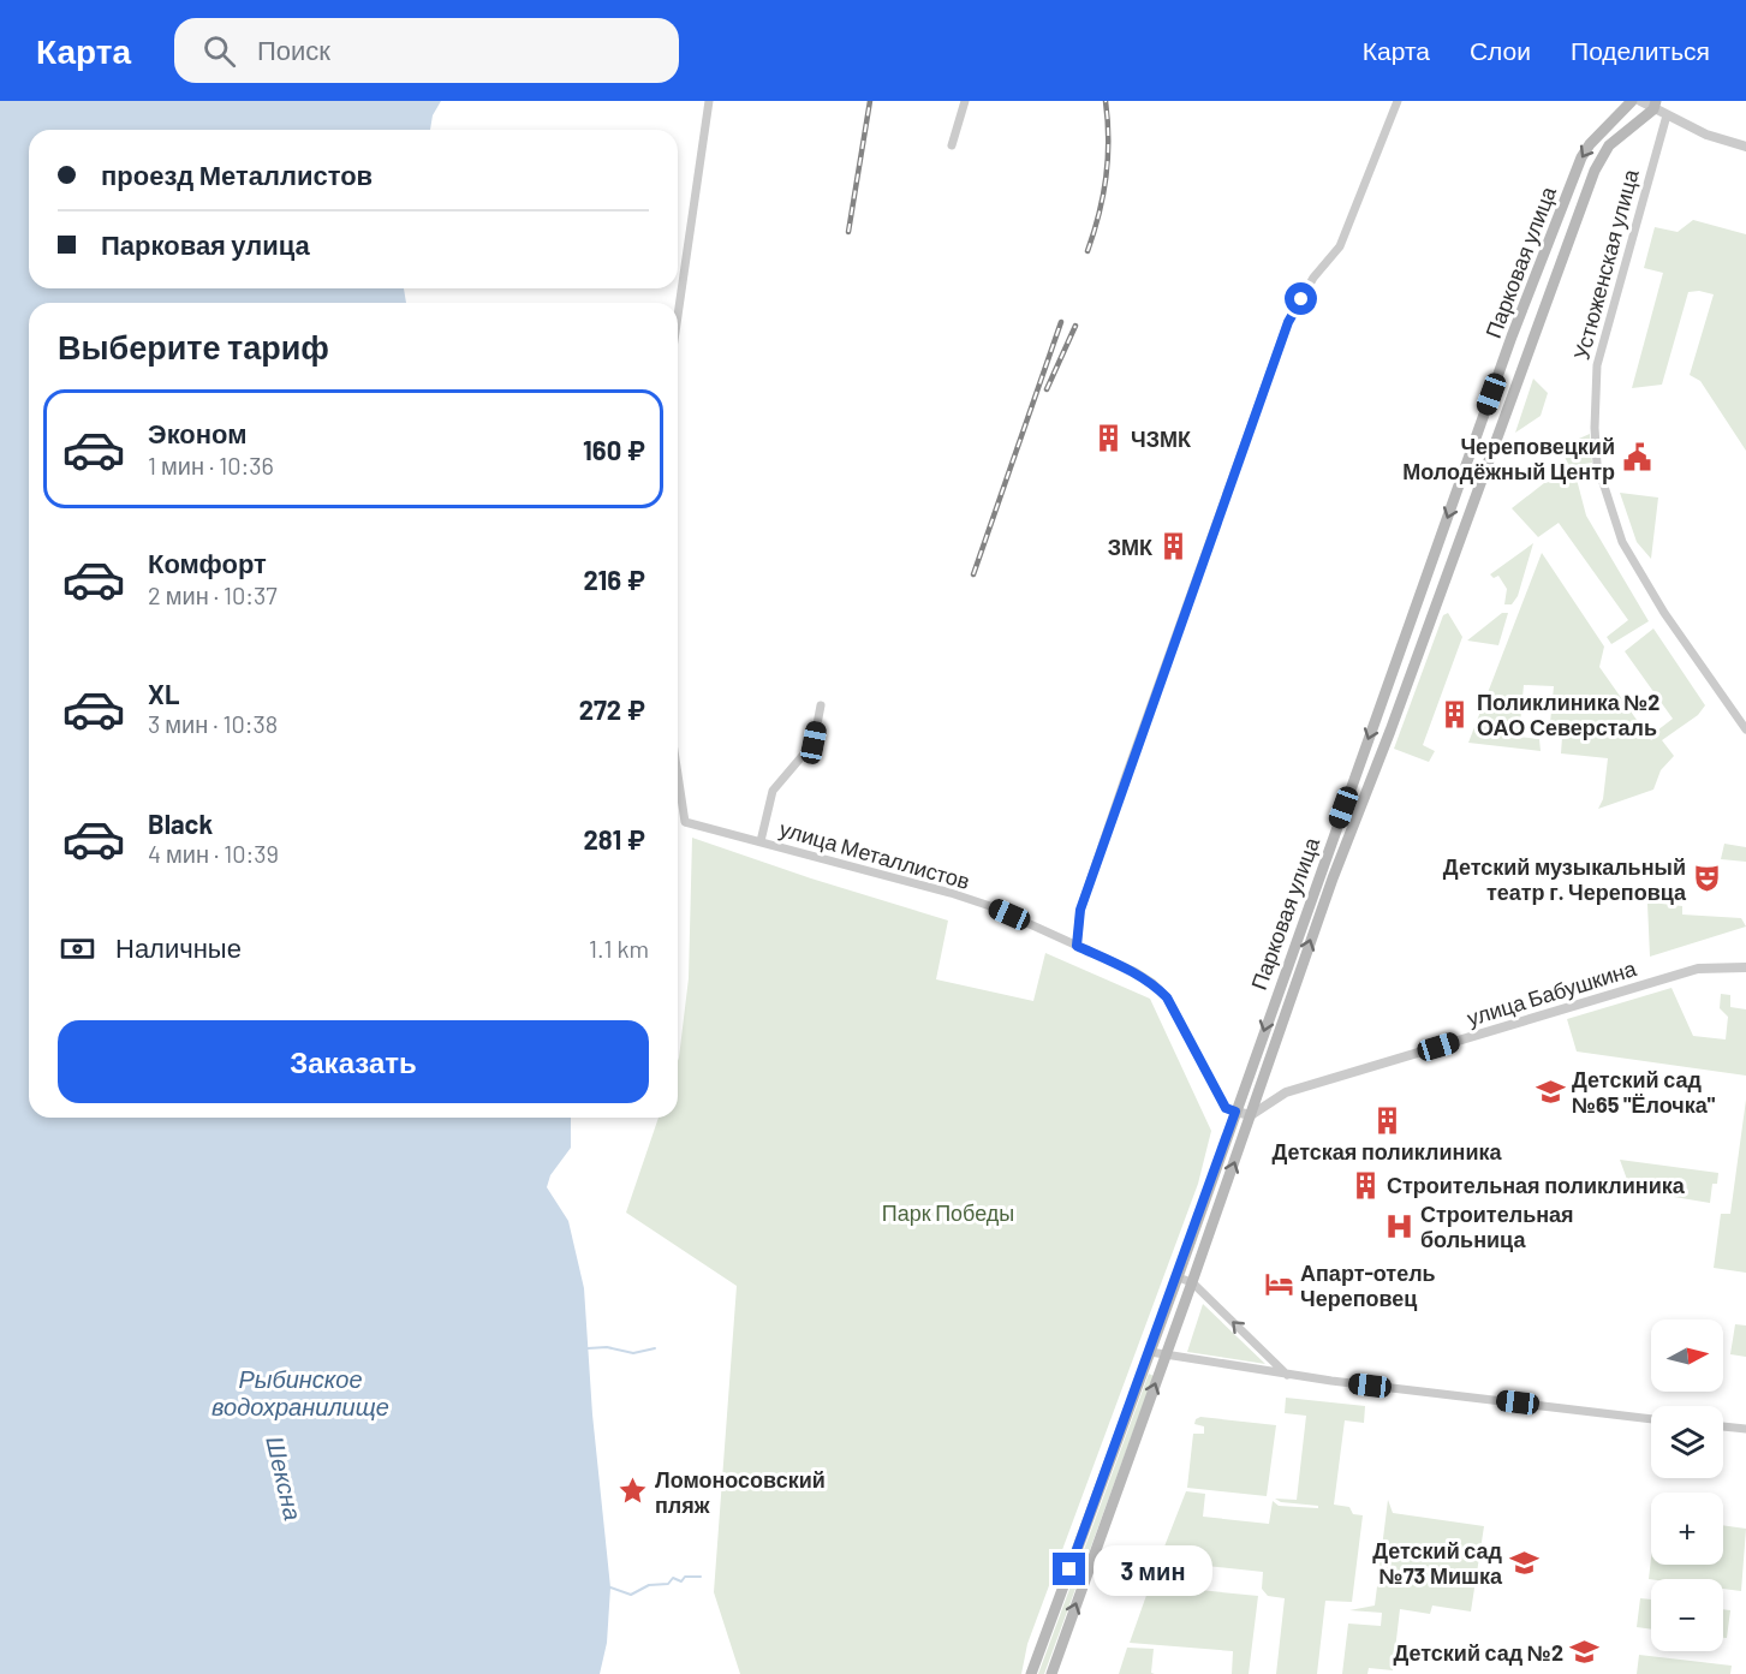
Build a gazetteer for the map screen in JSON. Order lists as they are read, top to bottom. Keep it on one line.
{"streets":{"main road":["Парковая улица"],"street":["Устюженская улица","улица Металлистов","улица Бабушкина"]},"crossings":[["Парковая улица","улица Металлистов"],["Парковая улица","улица Бабушкина"]],"water":["Рыбинское водохранилище","Шексна"],"parks":["Парк Победы"],"places":{"building":["ЧЗМК","ЗМК","Поликлиника №2 ОАО Северсталь","Детская поликлиника","Строительная поликлиника"],"public building":["Череповецкий Молодёжный Центр"],"theatre":["Детский музыкальный театр г. Череповца"],"school or university":["Детский сад №65 \"Ёлочка\"","Детский сад №73 Мишка","Детский сад №2"],"hospital":["Строительная больница"],"hotel":["Апарт-отель Череповец"],"place":["Ломоносовский пляж"]},"north":"right","page":{"header":"Карта","search":"Поиск","nav":["Карта","Слои","Поделиться"],"banner":["проезд Металлистов","Парковая улица"],"heading":"Выберите тариф","list":[{"name":"Эконом","note":"1 мин · 10:36","value":"160 ₽"},{"name":"Комфорт","note":"2 мин · 10:37","value":"216 ₽"},{"name":"XL","note":"3 мин · 10:38","value":"272 ₽"},{"name":"Black","note":"4 мин · 10:39","value":"281 ₽"}],"pay":["Наличные","1.1 km"],"buttons":"Заказать","map_buttons":["+","−"],"bubble":"3 мин"}}
